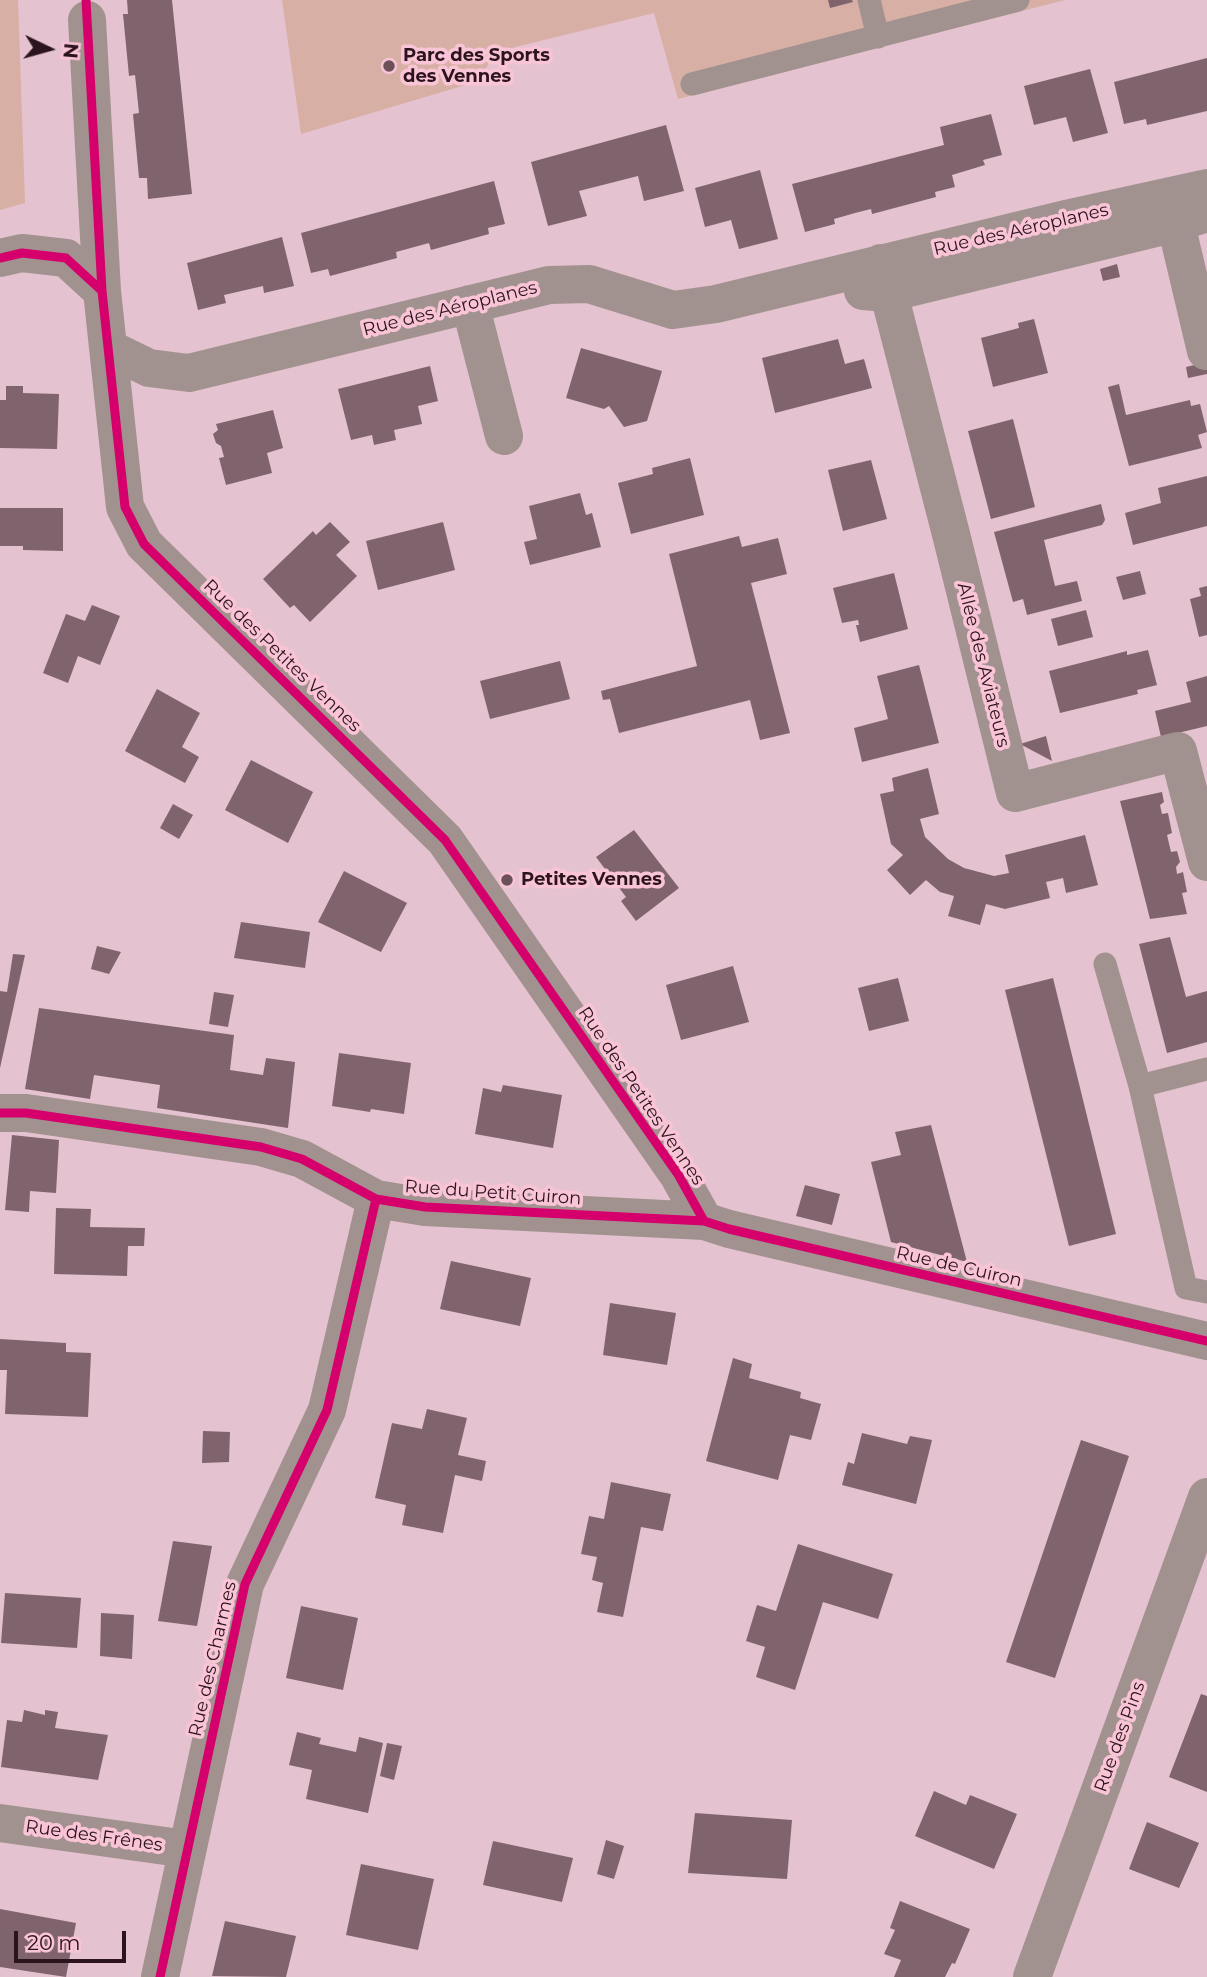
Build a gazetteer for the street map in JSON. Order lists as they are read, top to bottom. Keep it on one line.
{"streets":{"street":["Rue des Aéroplanes","Rue des Petites Vennes","Allée des Aviateurs","Rue du Petit Cuiron","Rue de Cuiron","Rue des Charmes","Rue des Pins","Rue des Frênes"]},"crossings":[["Rue des Aéroplanes","Rue des Petites Vennes"],["Rue des Aéroplanes","Allée des Aviateurs"],["Rue des Petites Vennes","Rue du Petit Cuiron"],["Rue des Petites Vennes","Rue de Cuiron"],["Rue du Petit Cuiron","Rue de Cuiron"],["Rue du Petit Cuiron","Rue des Charmes"],["Rue des Charmes","Rue des Frênes"]],"places":["Parc des Sports des Vennes","Petites Vennes"],"scale_bar":"20 m","north":"right"}
